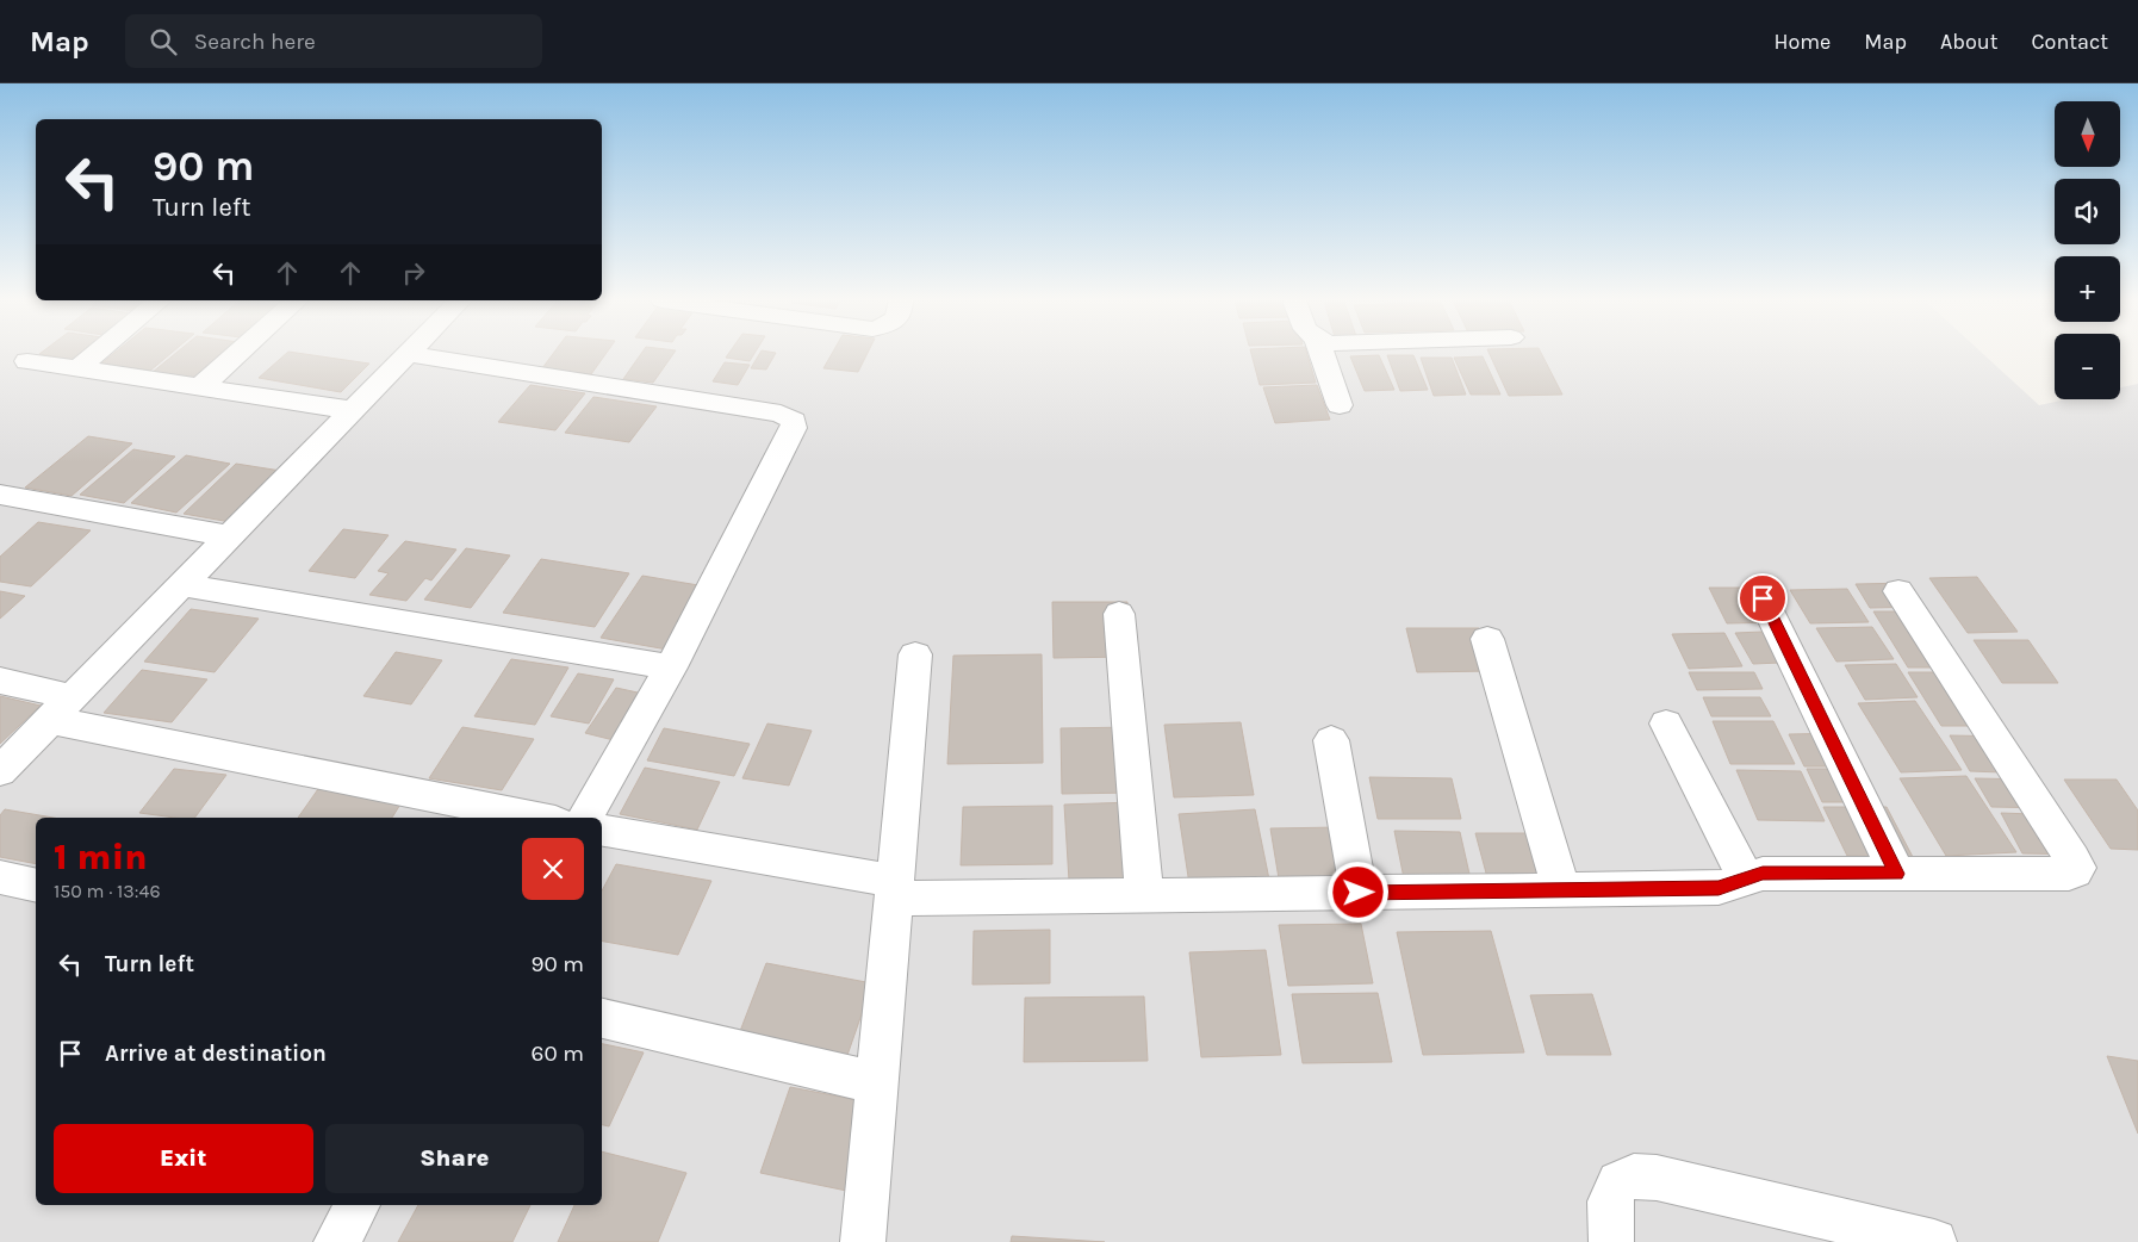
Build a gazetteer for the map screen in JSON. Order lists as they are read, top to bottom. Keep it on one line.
{"north":"bottom","page":{"header":"Map","search":"Search here","nav":["Home","Map","About","Contact"],"map_buttons":["+","−"],"turn":["90 m","Turn left"],"heading":["1 min","150 m · 13:46"],"list":[{"name":"Turn left","value":"90 m"},{"name":"Arrive at destination","value":"60 m"}],"buttons":["Exit","Share"]}}
